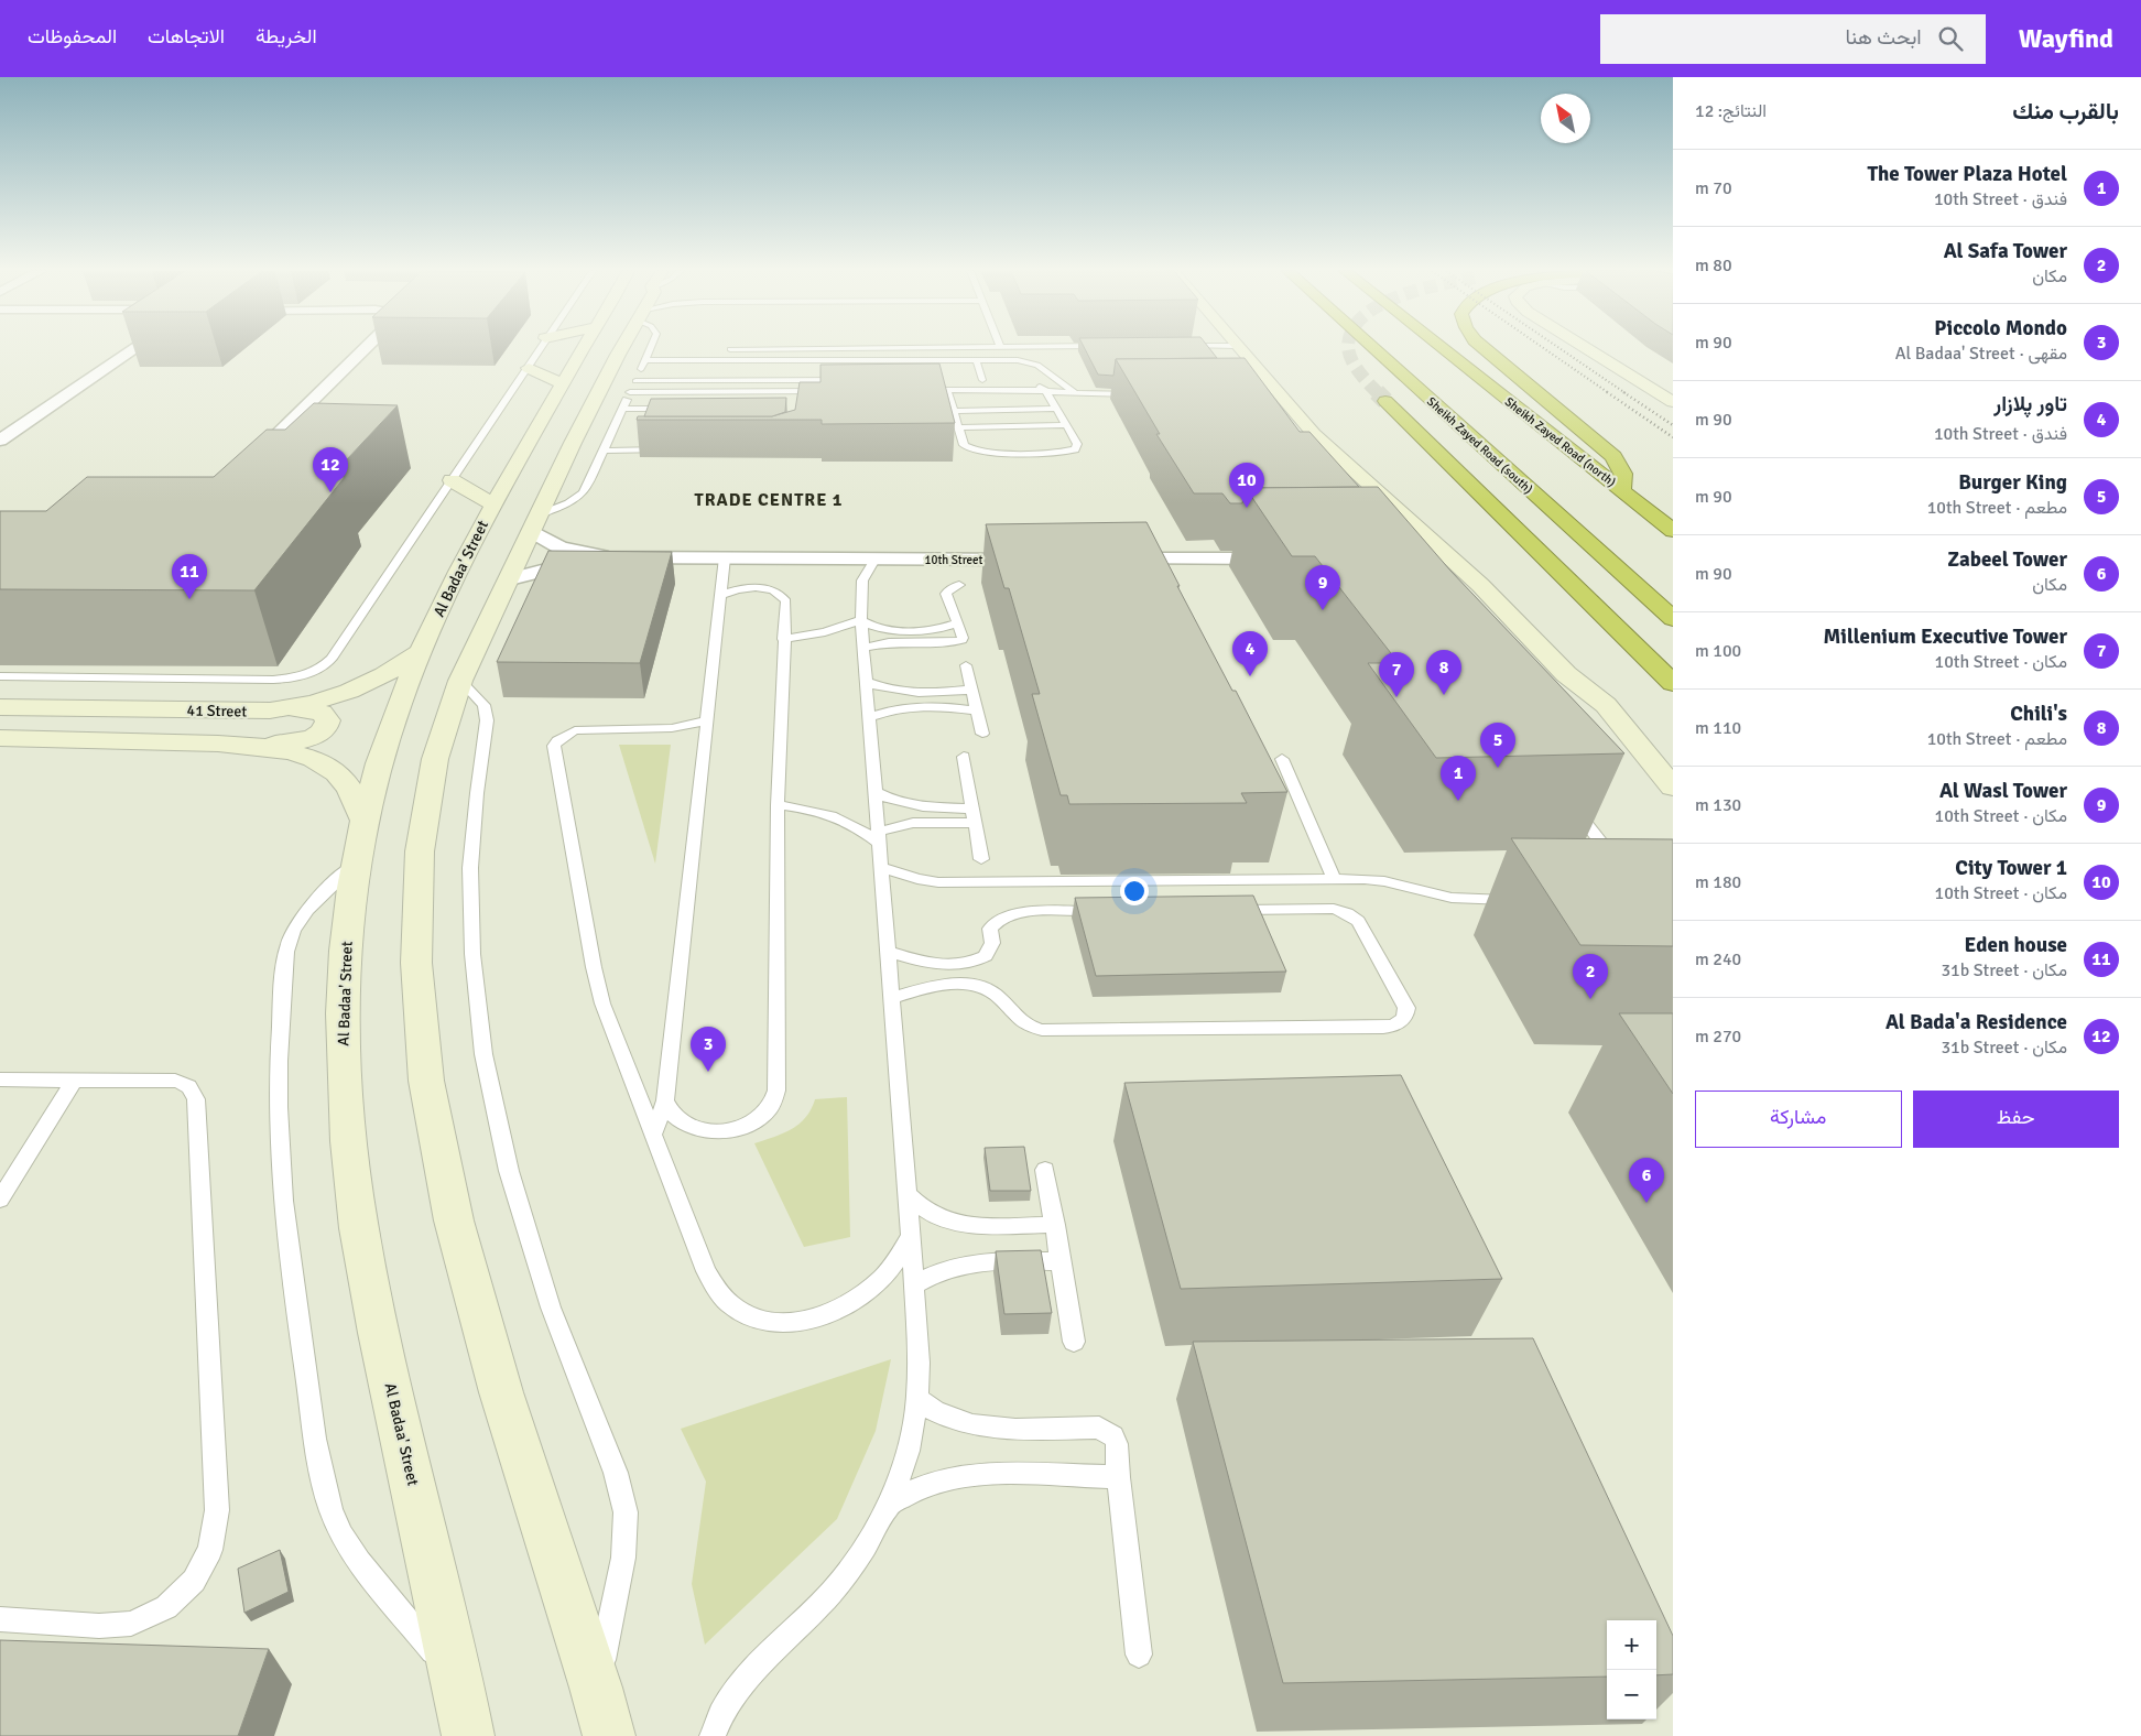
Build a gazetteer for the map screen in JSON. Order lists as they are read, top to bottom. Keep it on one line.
{"streets":{"highway":["Sheikh Zayed Road (north)","Sheikh Zayed Road (south)"],"main road":["Al Badaa' Street","41 Street"],"street":["10th Street"]},"crossings":[["10th Street","Al Badaa' Street"],["Al Badaa' Street","41 Street"]],"districts":["TRADE CENTRE 1"],"north":"top left","page":{"header":"Wayfind","search":"ابحث هنا","nav":["الخريطة","الاتجاهات","المحفوظات"],"heading":["بالقرب منك","النتائج: 12"],"list":[{"mark":"1","name":"The Tower Plaza Hotel","note":"فندق · 10th Street","value":"70 m"},{"mark":"2","name":"Al Safa Tower","note":"مكان","value":"80 m"},{"mark":"3","name":"Piccolo Mondo","note":"مقهى · Al Badaa' Street","value":"90 m"},{"mark":"4","name":"تاور پلازار","note":"فندق · 10th Street","value":"90 m"},{"mark":"5","name":"Burger King","note":"مطعم · 10th Street","value":"90 m"},{"mark":"6","name":"Zabeel Tower","note":"مكان","value":"90 m"},{"mark":"7","name":"Millenium Executive Tower","note":"مكان · 10th Street","value":"100 m"},{"mark":"8","name":"Chili's","note":"مطعم · 10th Street","value":"110 m"},{"mark":"9","name":"Al Wasl Tower","note":"مكان · 10th Street","value":"130 m"},{"mark":"10","name":"City Tower 1","note":"مكان · 10th Street","value":"180 m"},{"mark":"11","name":"Eden house","note":"مكان · 31b Street","value":"240 m"},{"mark":"12","name":"Al Bada'a Residence","note":"مكان · 31b Street","value":"270 m"}],"pins":["12","10","11","9","4","8","7","5","1","2","3","6"],"buttons":["حفظ","مشاركة"],"map_buttons":["+","−"]}}
